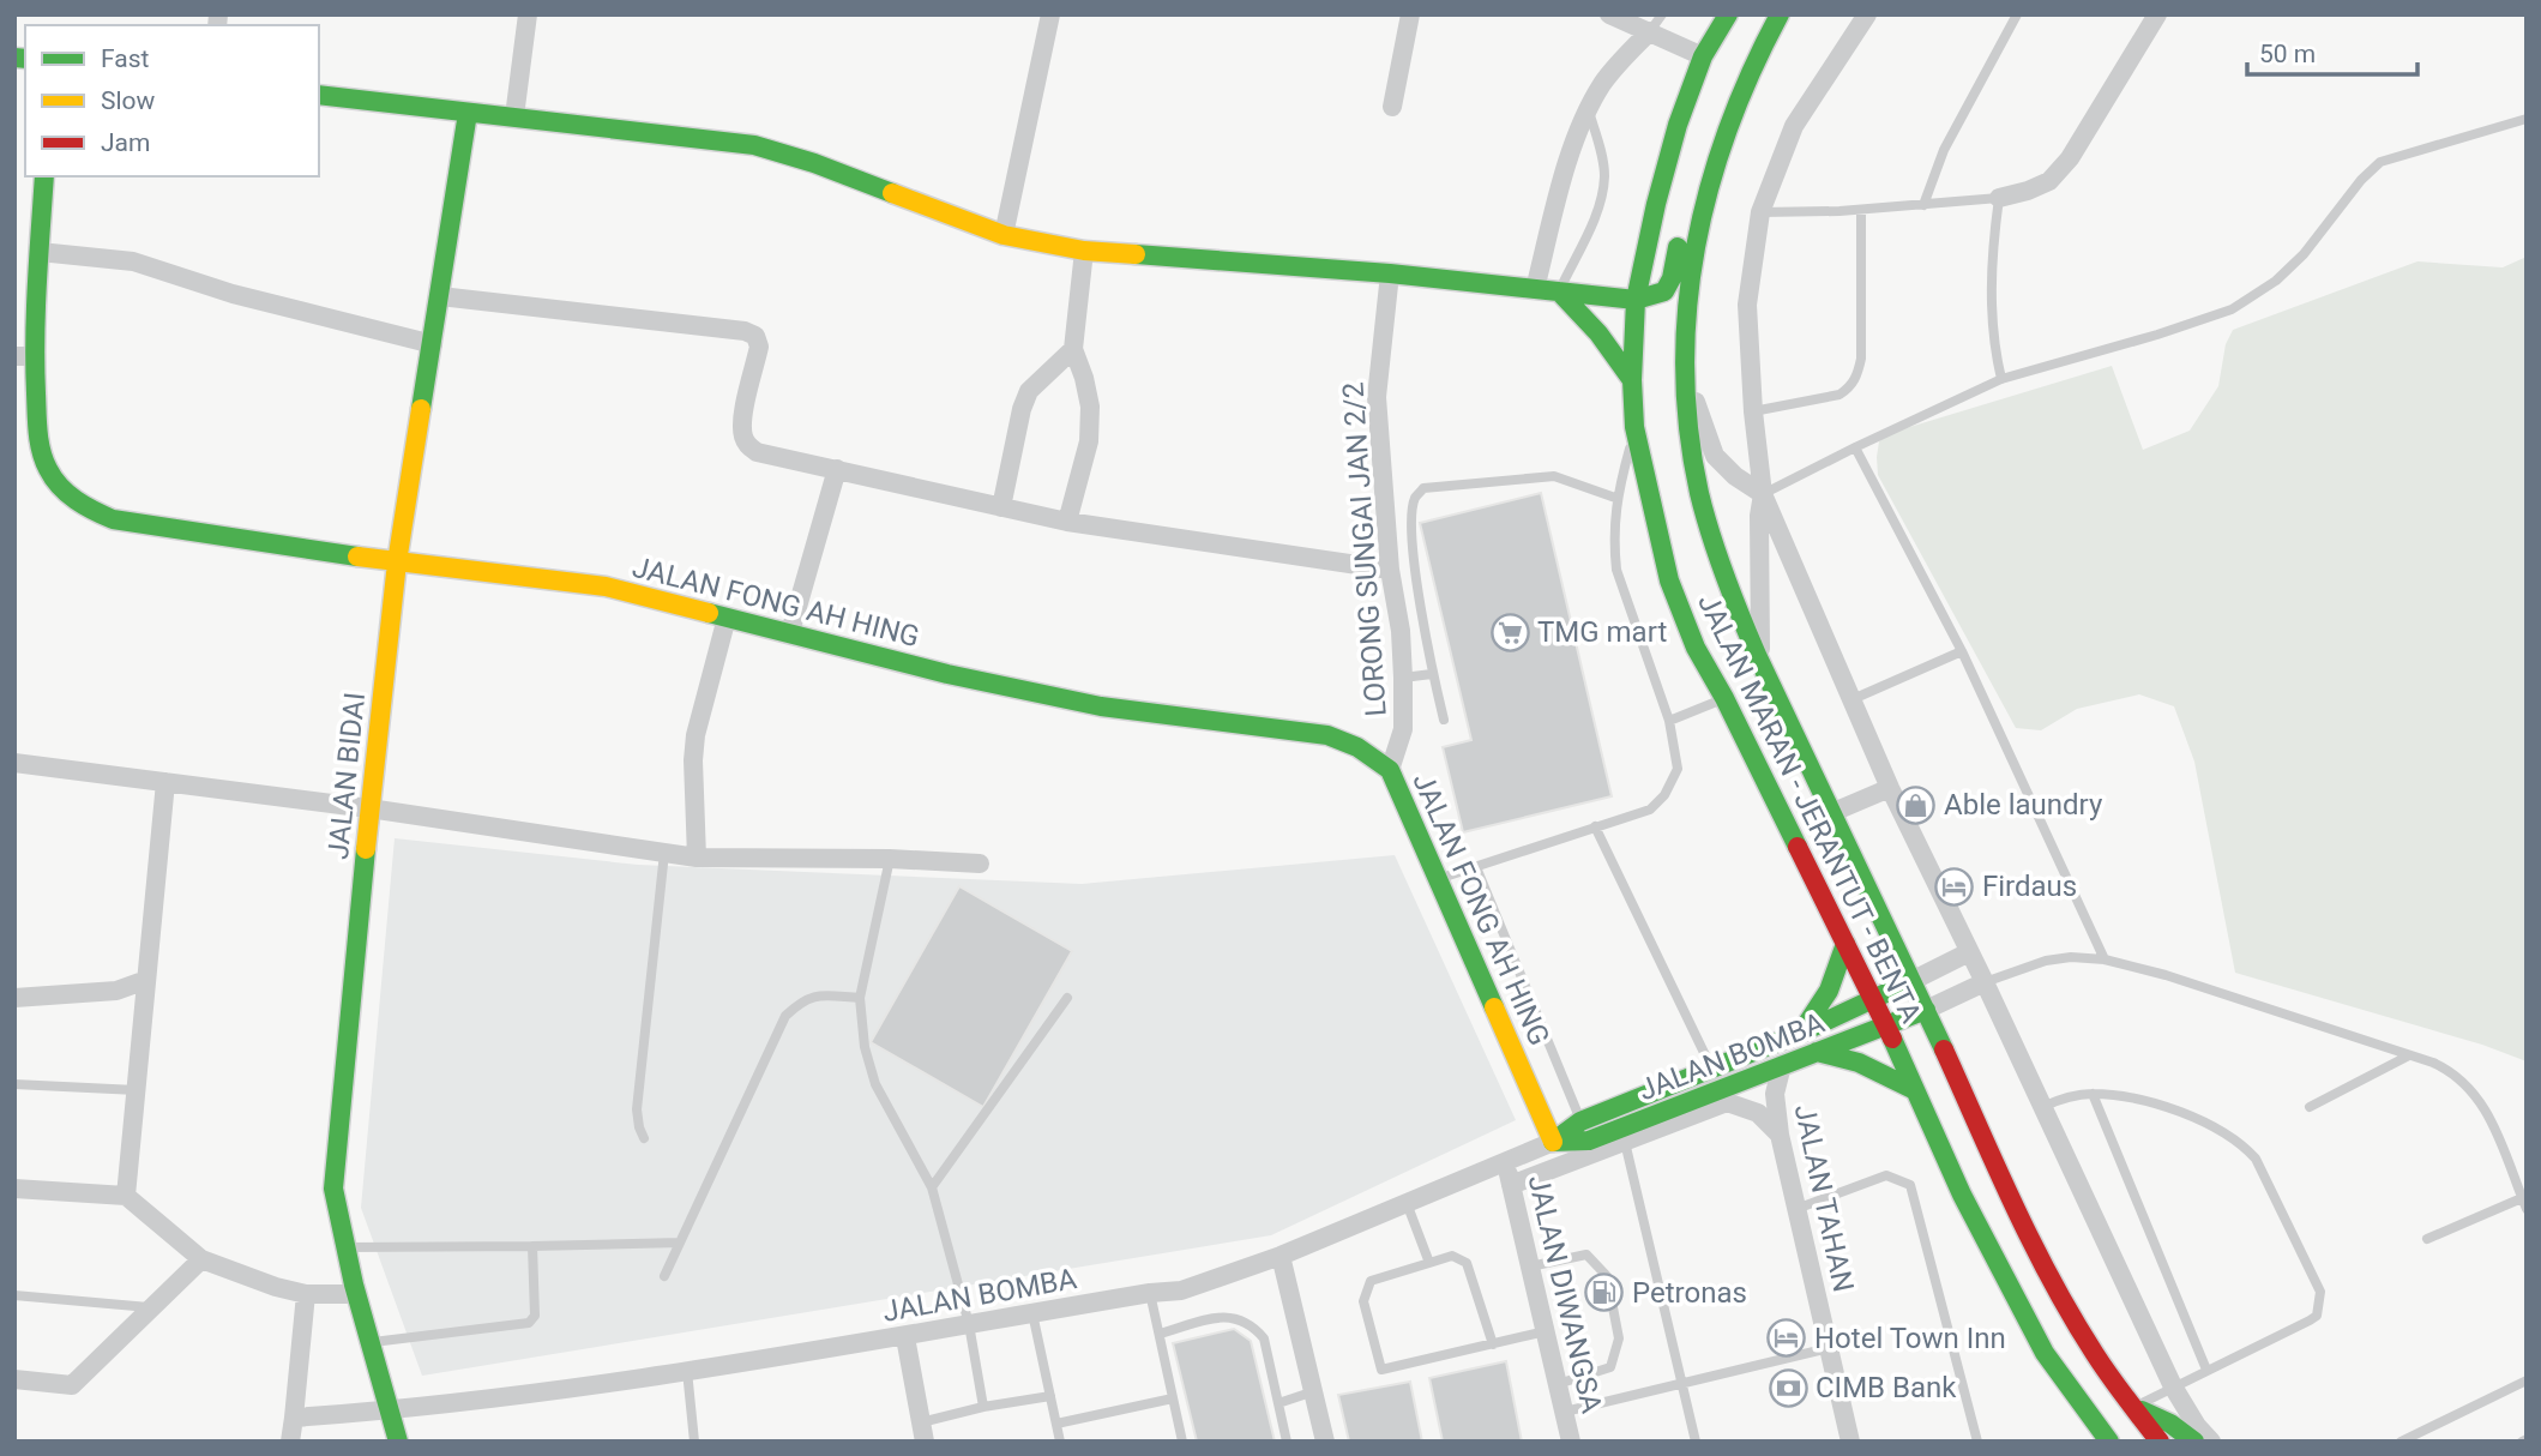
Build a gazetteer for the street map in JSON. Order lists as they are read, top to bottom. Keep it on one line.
{"streets":{"main road":["JALAN FONG AH HING","JALAN BIDAI","JALAN MARAN - JERANTUT - BENTA","JALAN BOMBA"],"street":["LORONG SUNGAI JAN 2/2","JALAN TAHAN","JALAN DIWANGSA"]},"crossings":[["LORONG SUNGAI JAN 2/2","JALAN FONG AH HING"],["JALAN FONG AH HING","JALAN BIDAI"],["JALAN FONG AH HING","JALAN BOMBA"],["JALAN BIDAI","JALAN BOMBA"],["JALAN MARAN - JERANTUT - BENTA","JALAN BOMBA"],["JALAN BOMBA","JALAN TAHAN"],["JALAN BOMBA","JALAN DIWANGSA"]],"places":{"supermarket":["TMG mart"],"shop":["Able laundry"],"hotel":["Firdaus","Hotel Town Inn"],"fuel station":["Petronas"],"bank":["CIMB Bank"]},"legend":["Fast","Slow","Jam"],"scale_bar":"50 m"}
